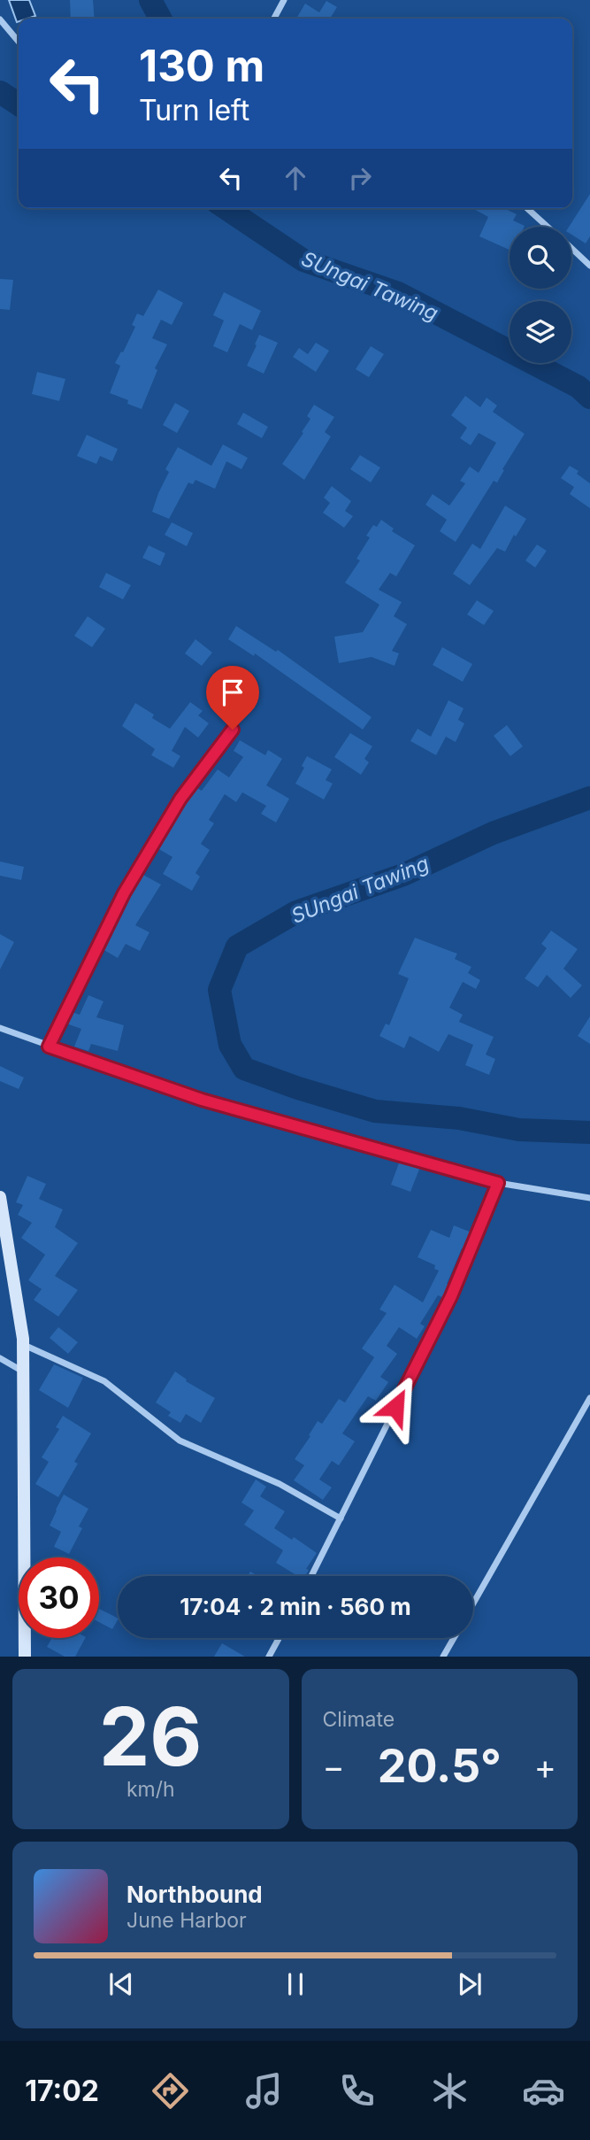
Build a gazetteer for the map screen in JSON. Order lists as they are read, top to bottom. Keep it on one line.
{"water":["SUngai Tawing"],"page":{"turn":["130 m","Turn left"],"limit":"30","trip":"17:04 · 2 min · 560 m","tile":[["26","km/h"],"Climate"],"heat":["−","20.5°","+"],"song":["Northbound","June Harbor"],"tabs":"17:02"}}
